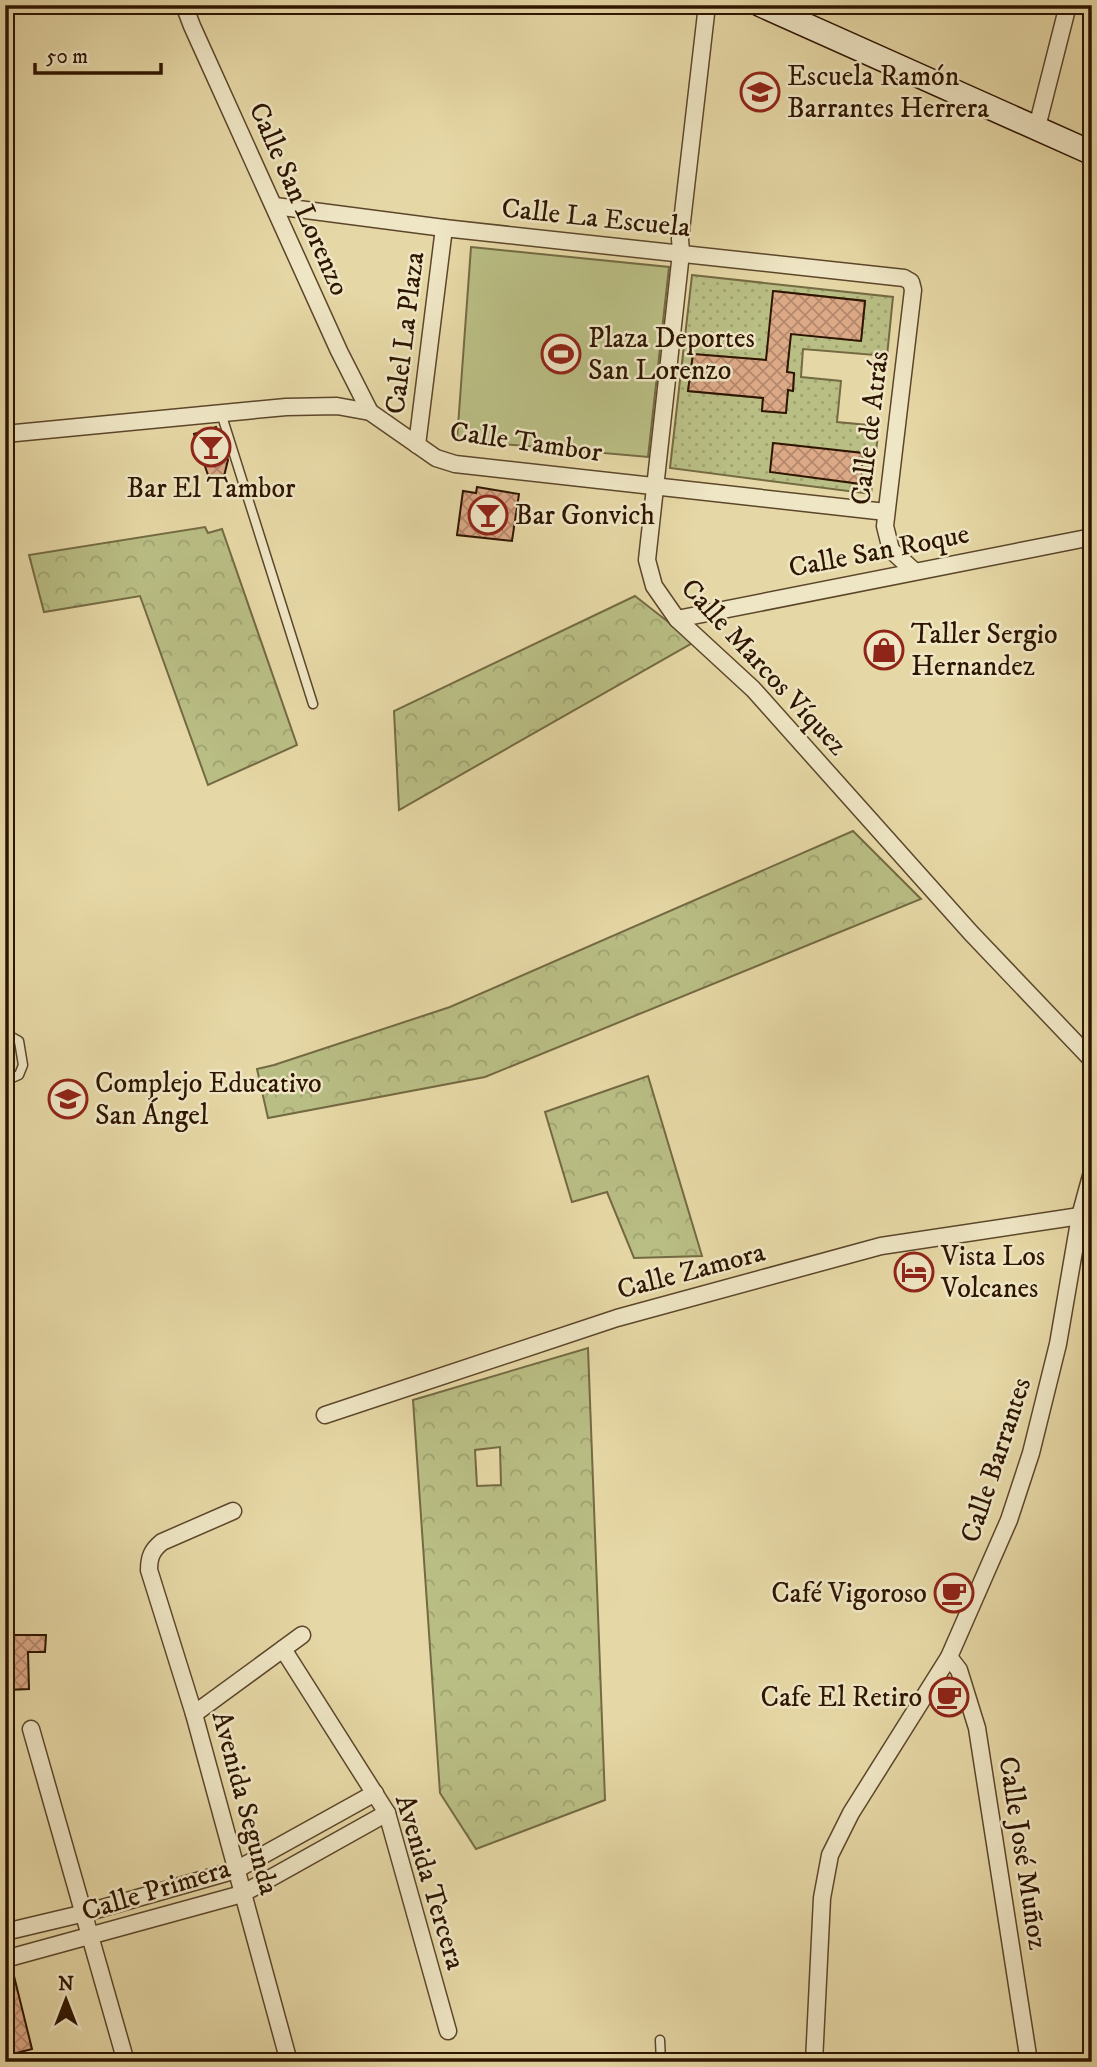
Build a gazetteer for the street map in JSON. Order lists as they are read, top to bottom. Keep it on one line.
{"streets":{"street":["Calle San Lorenzo","Calle La Escuela","Calel La Plaza","Calle de Atrás","Calle Tambor","Calle San Roque","Calle Marcos Víquez","Calle Zamora","Calle Barrantes","Avenida Segunda","Calle José Muñoz","Avenida Tercera","Calle Primera"]},"crossings":[["Calle San Lorenzo","Calle La Escuela"],["Calle San Lorenzo","Calle Tambor"],["Calle La Escuela","Calel La Plaza"],["Calle La Escuela","Calle de Atrás"],["Calle La Escuela","Calle Marcos Víquez"],["Calel La Plaza","Calle Tambor"],["Calle de Atrás","Calle Tambor"],["Calle de Atrás","Calle San Roque"],["Calle Tambor","Calle Marcos Víquez"],["Calle San Roque","Calle Marcos Víquez"],["Calle Zamora","Calle Barrantes"],["Calle Barrantes","Calle José Muñoz"],["Avenida Segunda","Calle Primera"],["Avenida Tercera","Calle Primera"]],"places":{"school or university":["Escuela Ramón Barrantes Herrera","Complejo Educativo San Ángel"],"sports":["Plaza Deportes San Lorenzo"],"bar":["Bar El Tambor","Bar Gonvich"],"shop":["Taller Sergio Hernandez"],"hotel":["Vista Los Volcanes"],"cafe":["Café Vigoroso","Cafe El Retiro"]},"scale_bar":"50 m","north":"top"}
